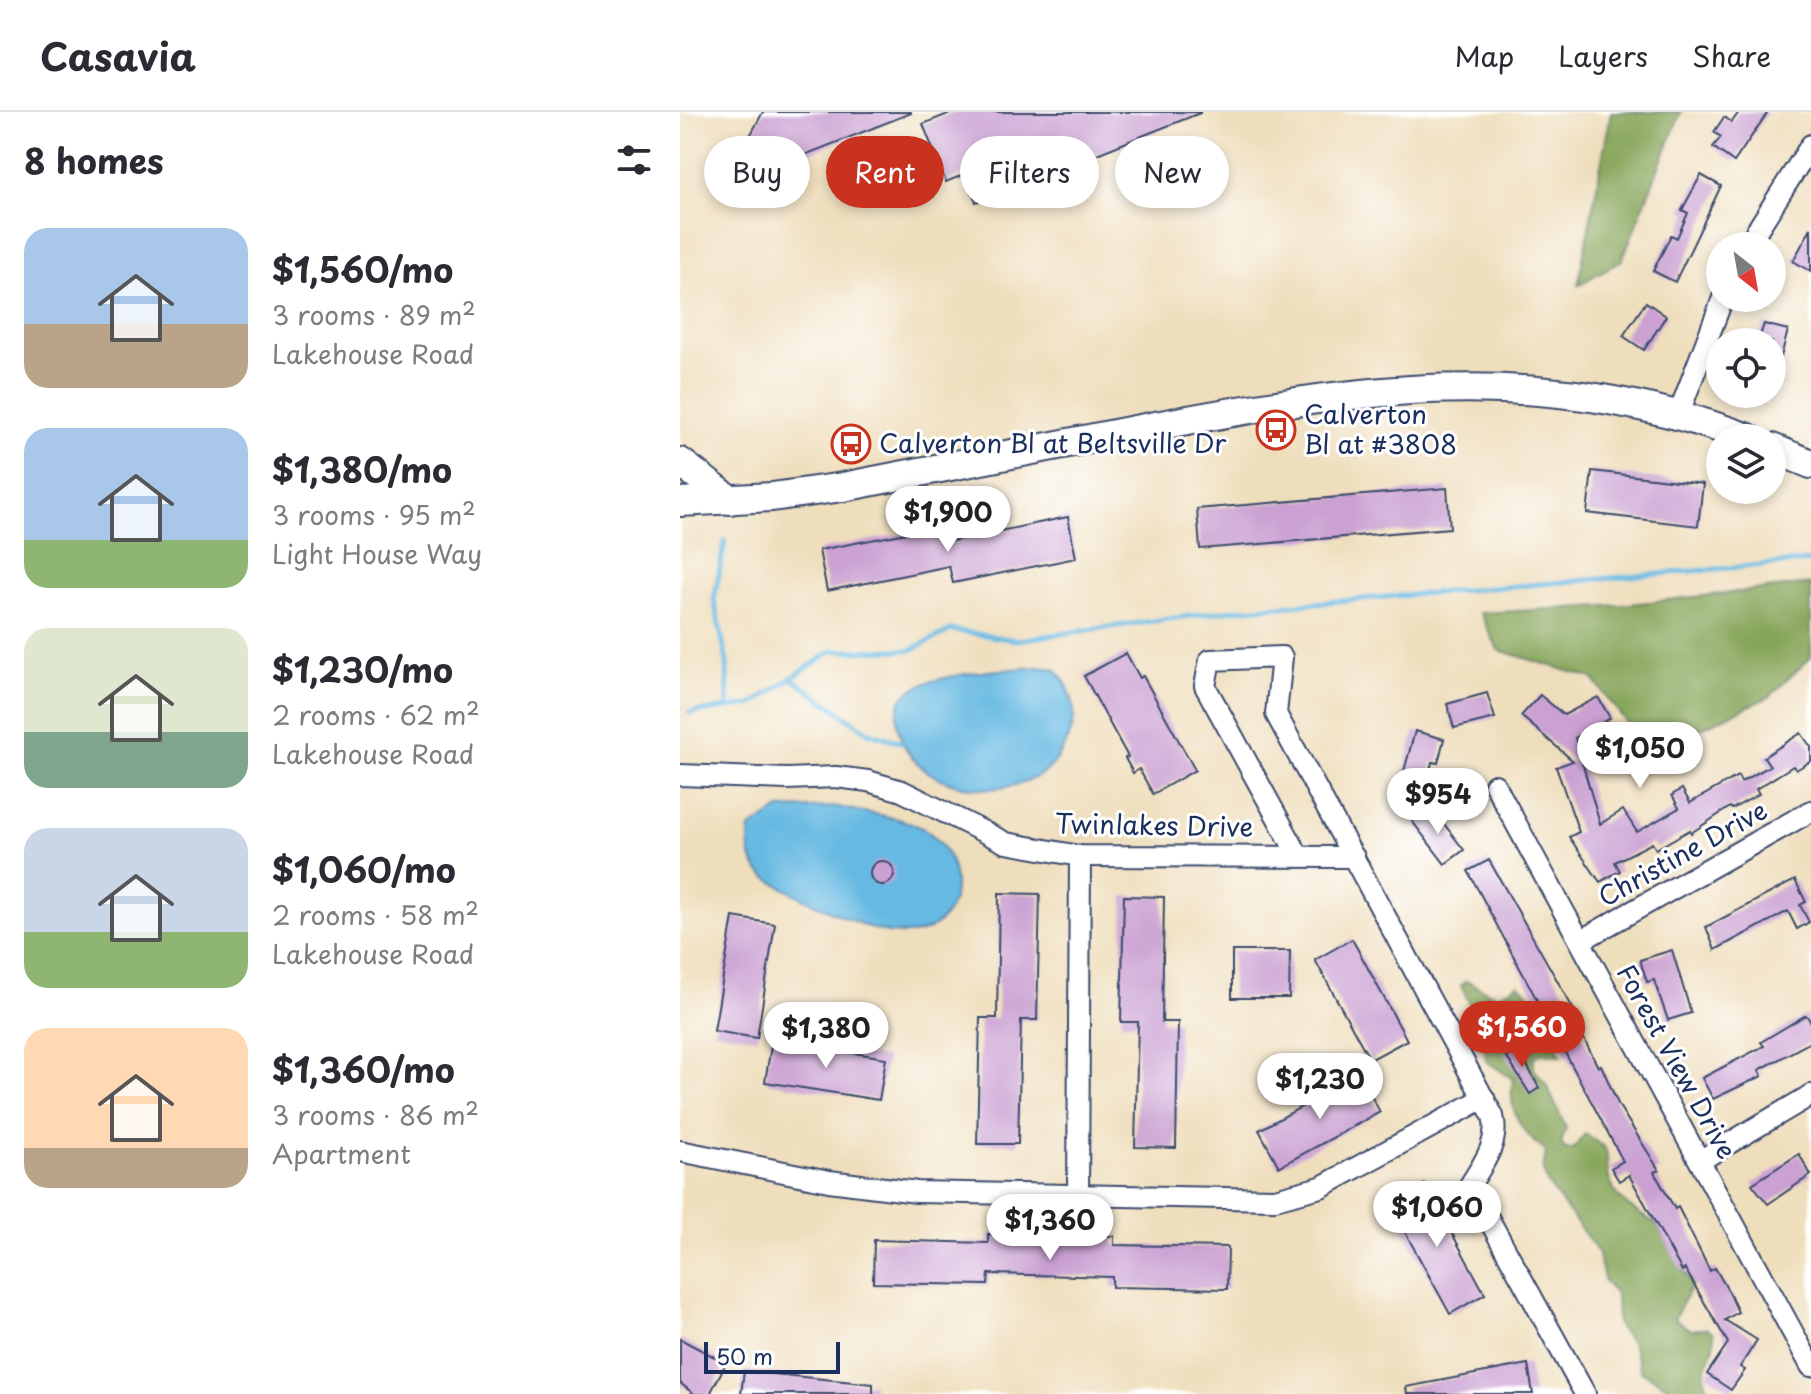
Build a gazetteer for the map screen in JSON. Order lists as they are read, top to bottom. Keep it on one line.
{"streets":{"street":["Twinlakes Drive","Christine Drive","Forest View Drive"]},"crossings":[["Christine Drive","Forest View Drive"]],"places":{"bus stop":["Calverton Bl at #3808","Calverton Bl at Beltsville Dr"]},"scale_bar":"50 m","north":"bottom right","page":{"header":"Casavia","nav":["Map","Layers","Share"],"heading":"8 homes","chip":["Buy","Rent","Filters","New"],"list":[{"name":"$1,560/mo","note":"3 rooms · 89 m² · Lakehouse Road"},{"name":"$1,380/mo","note":"3 rooms · 95 m² · Light House Way"},{"name":"$1,230/mo","note":"2 rooms · 62 m² · Lakehouse Road"},{"name":"$1,060/mo","note":"2 rooms · 58 m² · Lakehouse Road"},{"name":"$1,360/mo","note":"3 rooms · 86 m² · Apartment"}],"price":["$1,900","$1,050","$954","$1,560","$1,380","$1,230","$1,060","$1,360"],"scale":"50 m"}}
